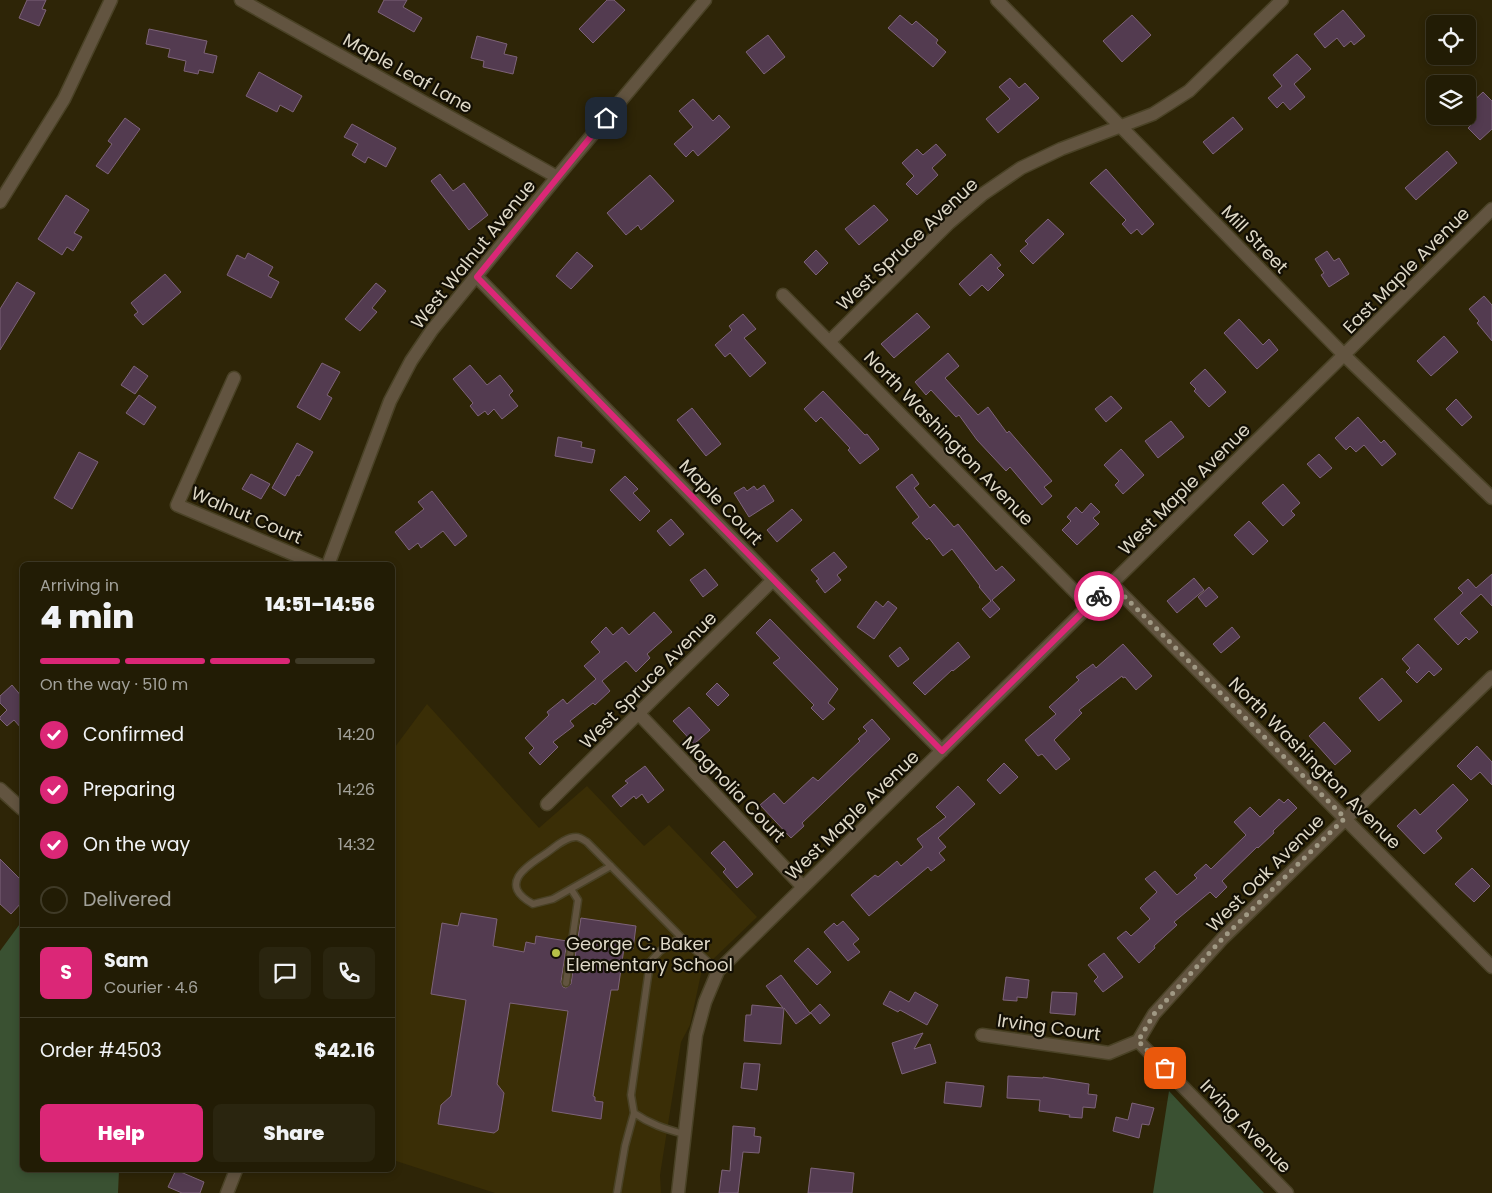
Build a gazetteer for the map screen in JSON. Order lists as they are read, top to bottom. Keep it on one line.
{"streets":{"street":["Maple Leaf Lane","Mill Street","West Spruce Avenue","West Walnut Avenue","East Maple Avenue","North Washington Avenue","West Maple Avenue","Maple Court","Walnut Court","Magnolia Court","West Oak Avenue","Irving Court","Irving Avenue"]},"crossings":[["Maple Leaf Lane","West Walnut Avenue"],["Mill Street","West Spruce Avenue"],["Mill Street","East Maple Avenue"],["Mill Street","West Maple Avenue"],["West Spruce Avenue","North Washington Avenue"],["West Spruce Avenue","Maple Court"],["West Spruce Avenue","Magnolia Court"],["West Walnut Avenue","Maple Court"],["East Maple Avenue","West Maple Avenue"],["North Washington Avenue","West Maple Avenue"],["North Washington Avenue","West Oak Avenue"],["West Maple Avenue","Maple Court"],["West Maple Avenue","Magnolia Court"],["West Oak Avenue","Irving Court"],["West Oak Avenue","Irving Avenue"],["Irving Court","Irving Avenue"]],"places":["George C. Baker Elementary School"],"page":{"heading":["4 min","Arriving in","14:51–14:56"],"panel":["Sam","Courier · 4.6","Order #4503","$42.16"],"bar":"On the way · 510 m","list":[["Confirmed","14:20"],["Preparing","14:26"],["On the way","14:32"],"Delivered"],"round":"S","buttons":["Help","Share"]}}
